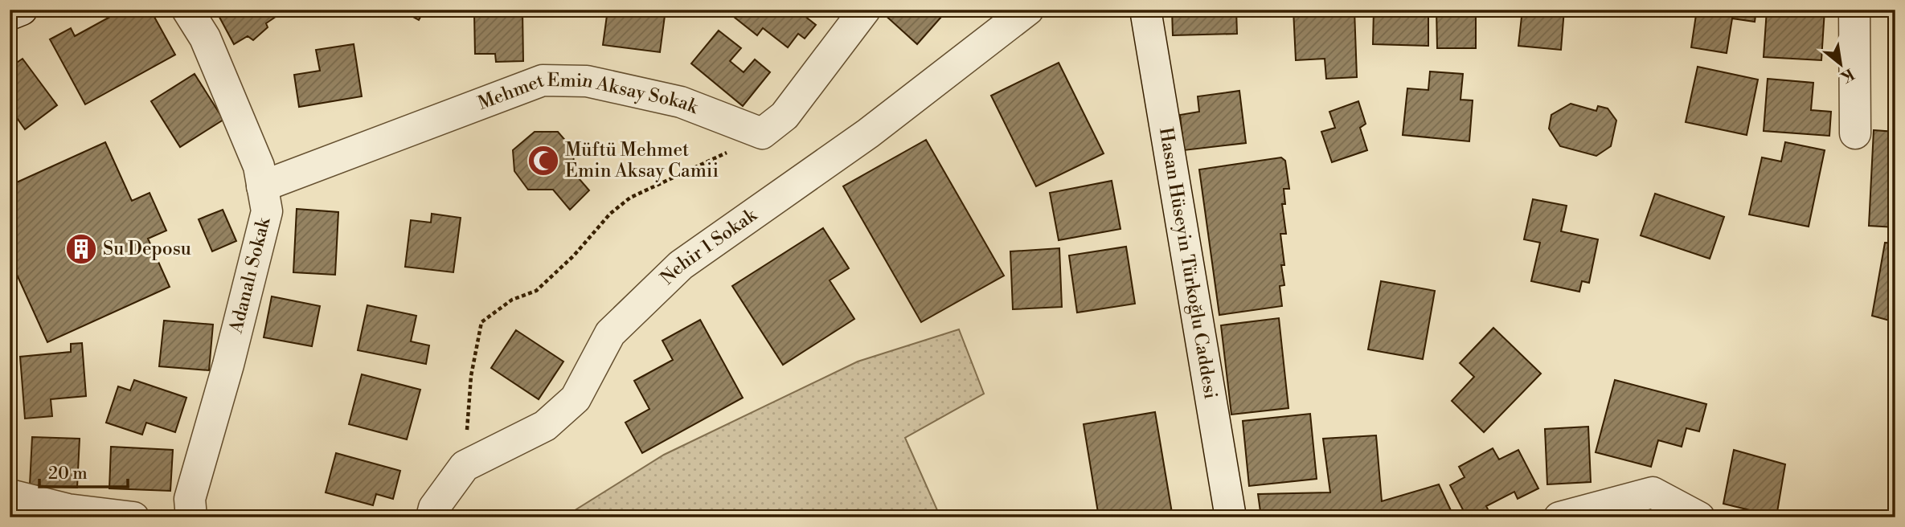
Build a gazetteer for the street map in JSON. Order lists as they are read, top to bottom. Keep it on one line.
{"streets":{"street":["Mehmet Emin Aksay Sokak","Nehir 1 Sokak","Hasan Hüseyin Türkoğlu Caddesi","Adanalı Sokak"]},"crossings":[["Mehmet Emin Aksay Sokak","Adanalı Sokak"]],"places":{"mosque":["Müftü Mehmet Emin Aksay Camii"],"building":["Su Deposu"]},"scale_bar":"20 m","north":"bottom right"}
